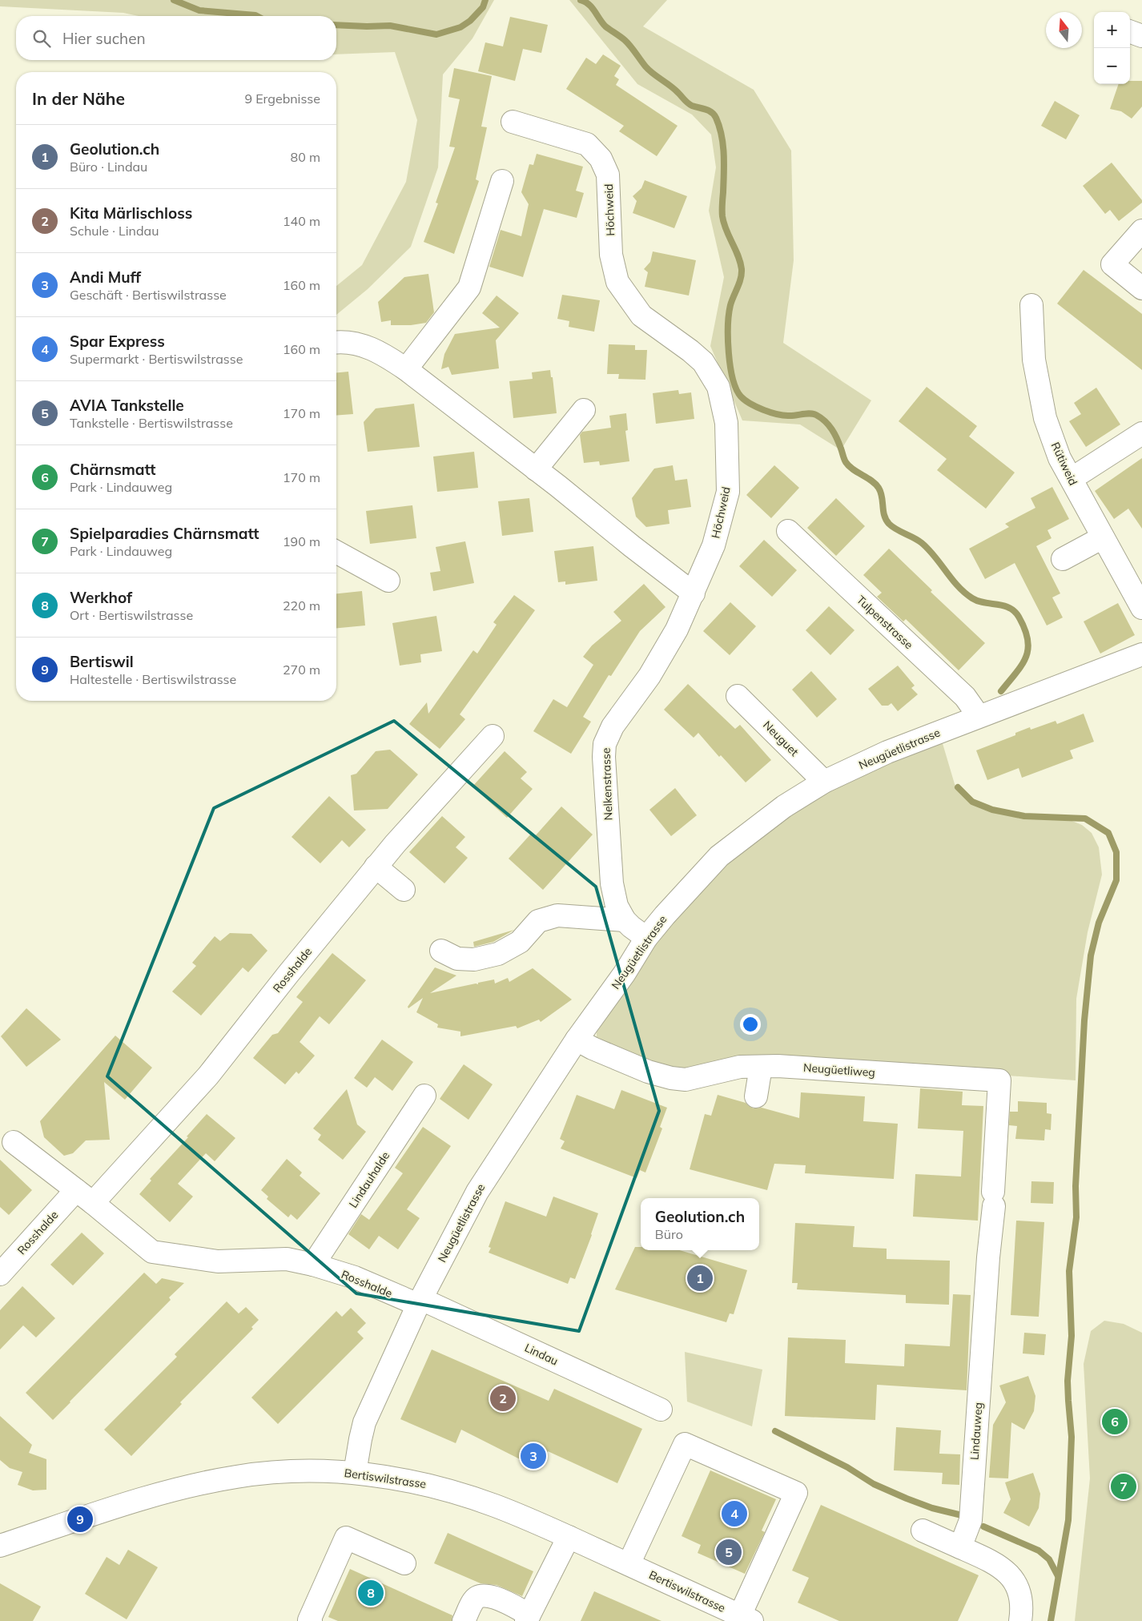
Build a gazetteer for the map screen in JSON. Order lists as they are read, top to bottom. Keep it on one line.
{"streets":{"street":["Höchweid","Rütiweid","Tulpenstrasse","Neuguet","Neugüetlistrasse","Nelkenstrasse","Rosshalde","Neugüetliweg","Lindauhalde","Lindau","Lindauweg","Bertiswilstrasse"]},"crossings":[["Höchweid","Nelkenstrasse"],["Tulpenstrasse","Neugüetlistrasse"],["Neuguet","Neugüetlistrasse"],["Neugüetlistrasse","Nelkenstrasse"],["Neugüetlistrasse","Rosshalde"],["Neugüetlistrasse","Neugüetliweg"],["Neugüetlistrasse","Lindau"],["Neugüetlistrasse","Bertiswilstrasse"],["Rosshalde","Lindauhalde"],["Rosshalde","Lindau"],["Neugüetliweg","Lindauweg"]],"north":"top","page":{"map_buttons":["+","−"],"search":"Hier suchen","heading":["In der Nähe","9 Ergebnisse"],"list":[{"mark":"1","name":"Geolution.ch","note":"Büro · Lindau","value":"80 m"},{"mark":"2","name":"Kita Märlischloss","note":"Schule · Lindau","value":"140 m"},{"mark":"3","name":"Andi Muff","note":"Geschäft · Bertiswilstrasse","value":"160 m"},{"mark":"4","name":"Spar Express","note":"Supermarkt · Bertiswilstrasse","value":"160 m"},{"mark":"5","name":"AVIA Tankstelle","note":"Tankstelle · Bertiswilstrasse","value":"170 m"},{"mark":"6","name":"Chärnsmatt","note":"Park · Lindauweg","value":"170 m"},{"mark":"7","name":"Spielparadies Chärnsmatt","note":"Park · Lindauweg","value":"190 m"},{"mark":"8","name":"Werkhof","note":"Ort · Bertiswilstrasse","value":"220 m"},{"mark":"9","name":"Bertiswil","note":"Haltestelle · Bertiswilstrasse","value":"270 m"}],"popup":["Geolution.ch","Büro"],"pins":["1","2","6","3","7","4","9","5","8"]}}
